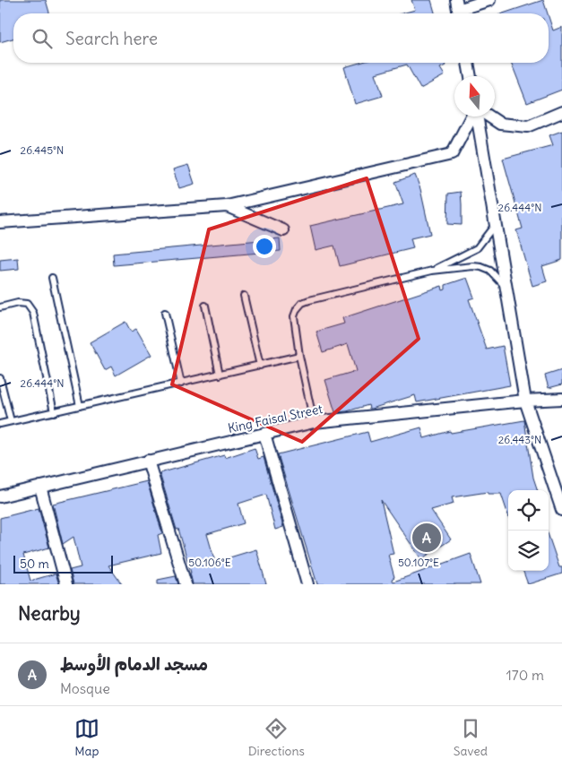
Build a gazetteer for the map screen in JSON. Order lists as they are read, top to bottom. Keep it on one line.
{"streets":{"street":["King Faisal Street"]},"scale_bar":"50 m","north":"top","page":{"search":"Search here","pins":"A","scale":"50 m","heading":"Nearby","list":[{"mark":"A","name":"مسجد الدمام الأوسط","note":"Mosque","value":"170 m"}],"nav":["Map","Directions","Saved"]},"coordinates":["26.445°N","26.444°N","26.443°N","50.106°E","50.107°E"]}
